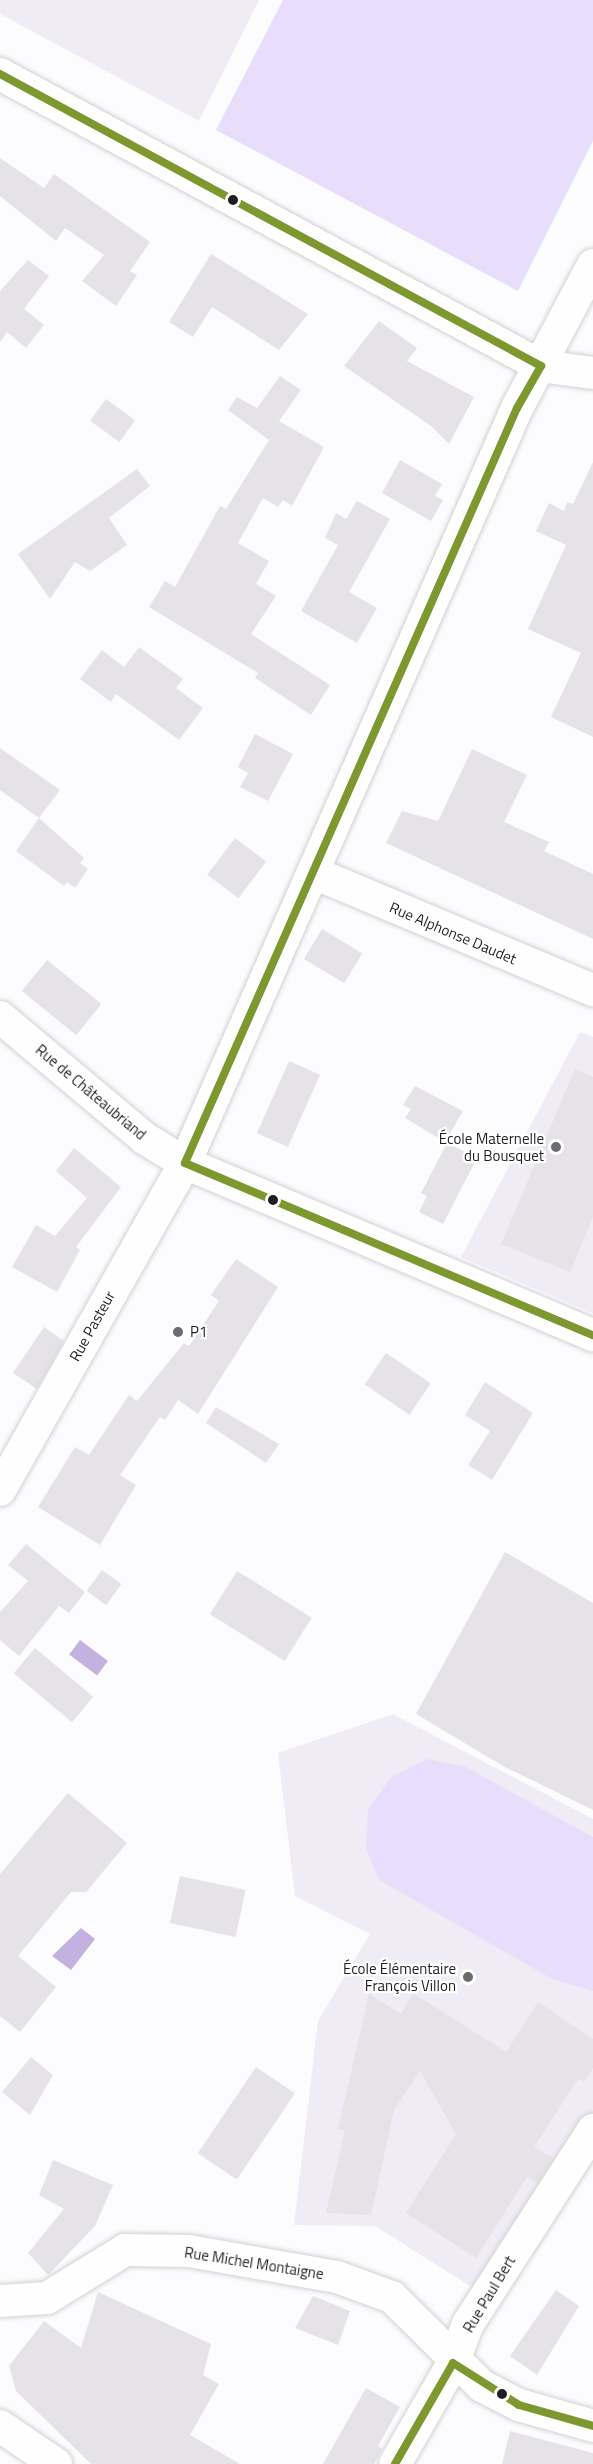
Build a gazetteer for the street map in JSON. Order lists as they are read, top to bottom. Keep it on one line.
{"streets":{"street":["Rue Alphonse Daudet","Rue de Châteaubriand","Rue Pasteur","Rue Michel Montaigne","Rue Paul Bert"]},"crossings":[["Rue Alphonse Daudet","Rue Pasteur"],["Rue de Châteaubriand","Rue Pasteur"],["Rue Michel Montaigne","Rue Paul Bert"]],"places":["École Maternelle du Bousquet","P1","École Élémentaire François Villon"]}
